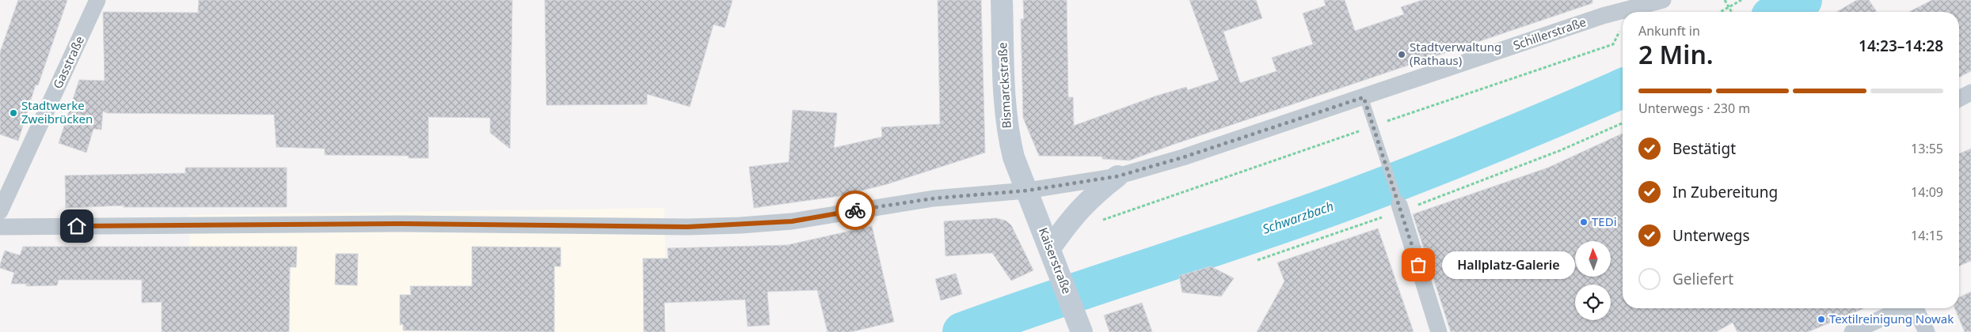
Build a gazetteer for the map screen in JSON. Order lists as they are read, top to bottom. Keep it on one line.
{"streets":{"street":["Schillerstraße","Gasstraße","Bismarckstraße","Kaiserstraße"]},"crossings":[["Schillerstraße","Bismarckstraße"],["Schillerstraße","Kaiserstraße"],["Bismarckstraße","Kaiserstraße"]],"water":["Schwarzbach"],"places":["Stadtverwaltung (Rathaus)","Stadtwerke Zweibrücken","TEDi","Hallplatz-Galerie","Textilreinigung Nowak"],"north":"top","page":{"heading":["2 Min.","Ankunft in","14:23–14:28"],"bar":"Unterwegs · 230 m","list":[["Bestätigt","13:55"],["In Zubereitung","14:09"],["Unterwegs","14:15"],"Geliefert"],"bubble":"Hallplatz-Galerie"}}
